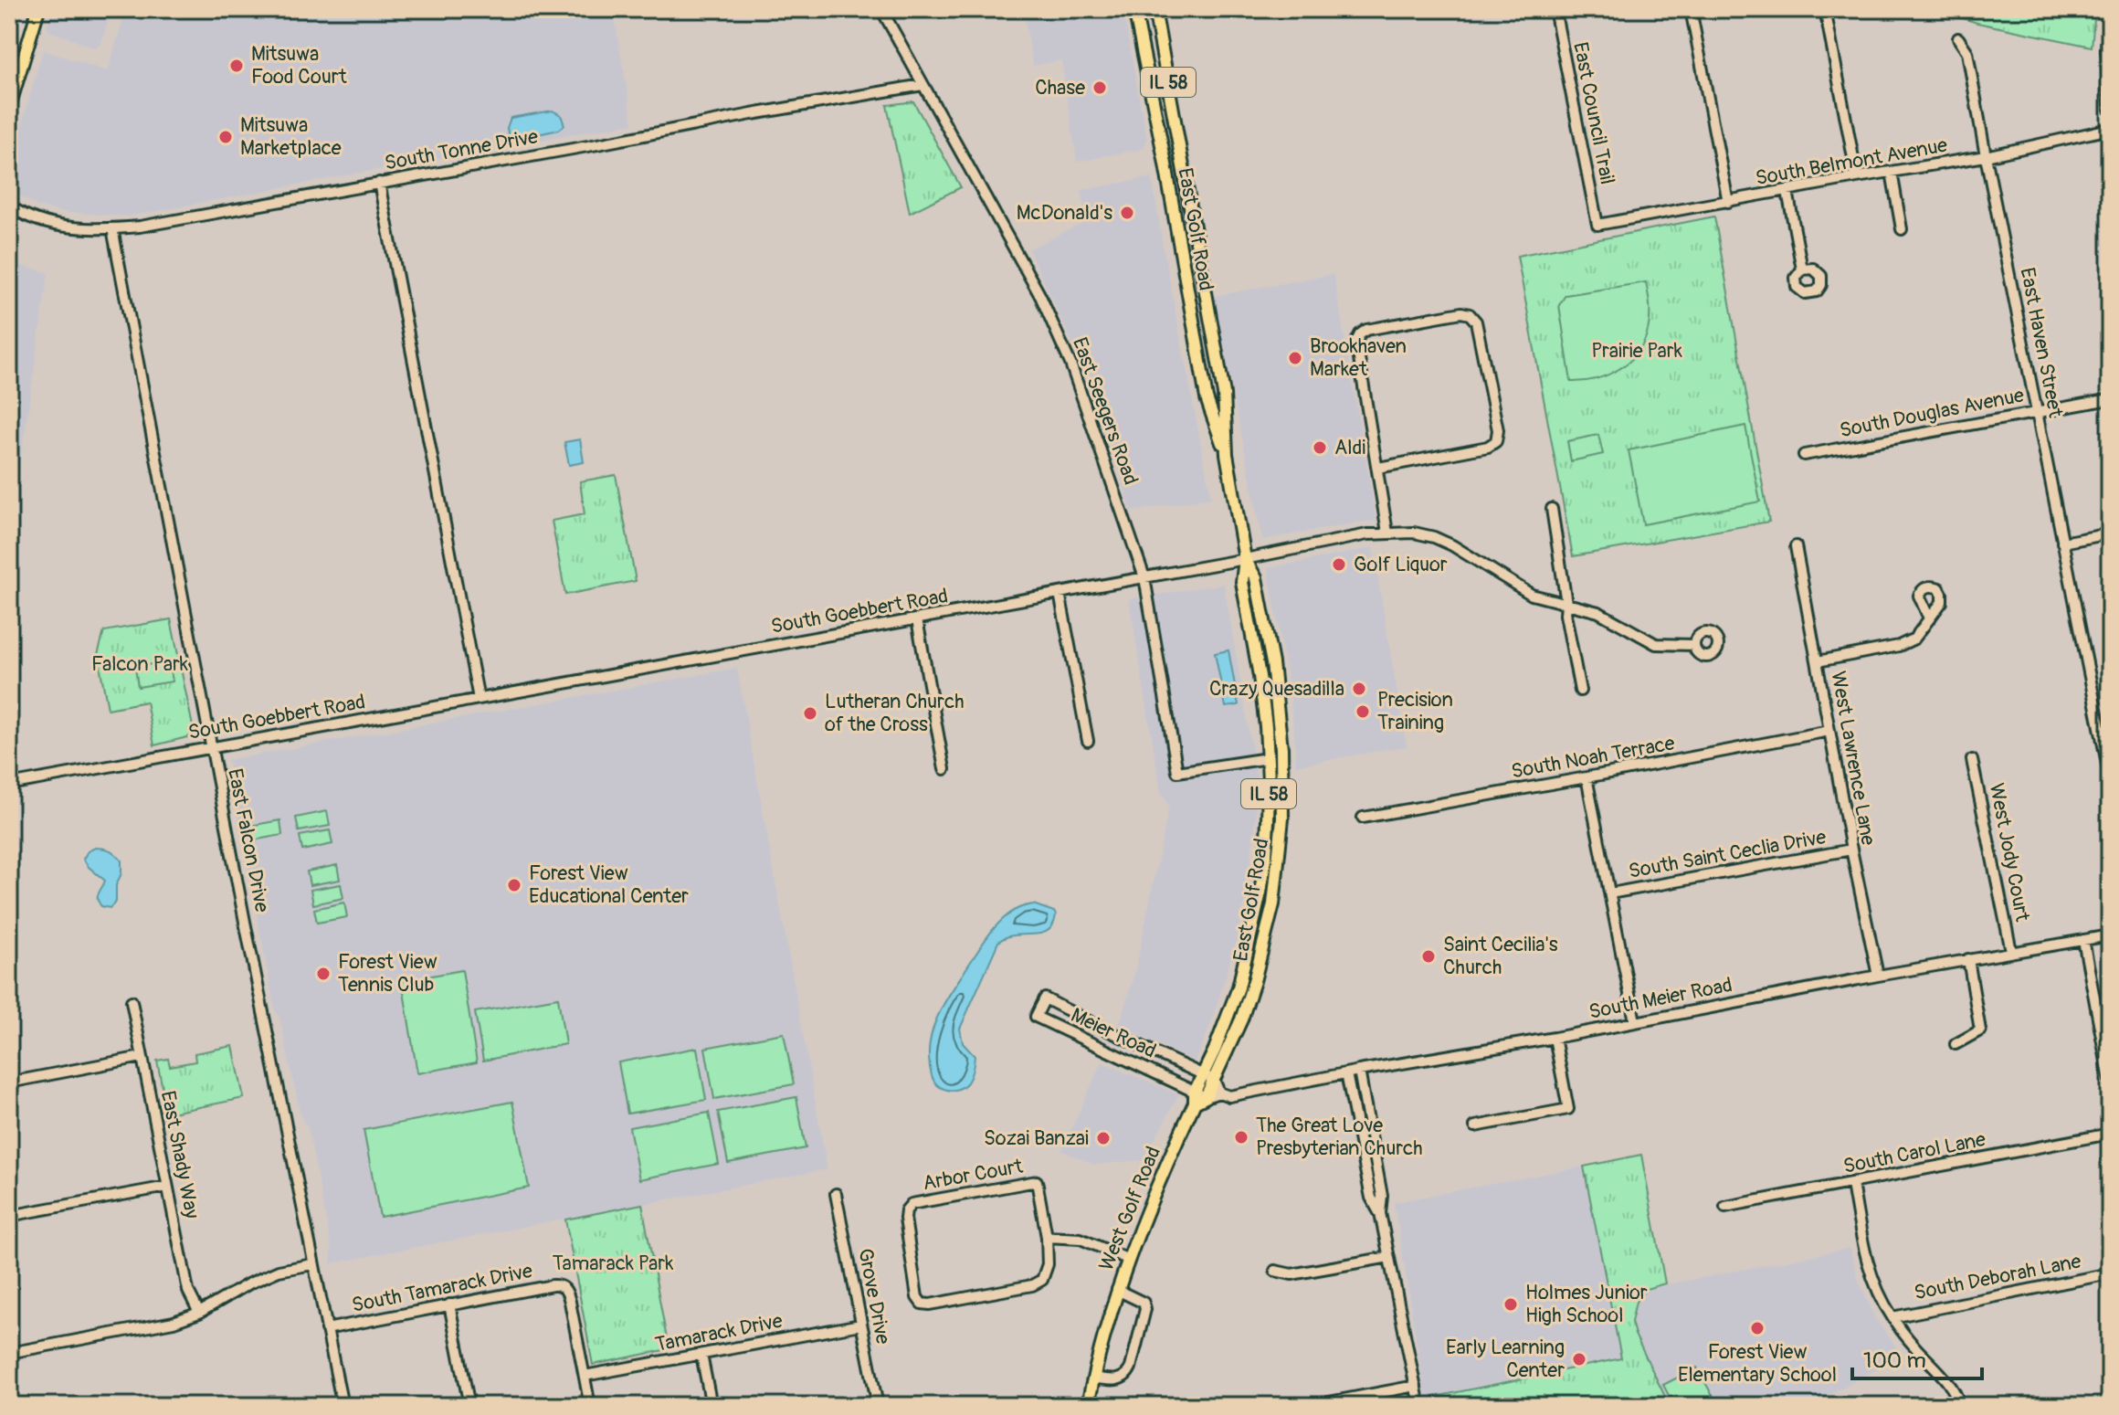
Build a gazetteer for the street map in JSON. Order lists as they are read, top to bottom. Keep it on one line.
{"streets":{"main road":["IL 58","East Golf Road","West Golf Road"],"street":["East Council Trail","South Tonne Drive","South Belmont Avenue","East Haven Street","East Seegers Road","South Douglas Avenue","South Goebbert Road","South Noah Terrace","West Lawrence Lane","East Falcon Drive","West Jody Court","South Saint Ceclia Drive","South Meier Road","Meier Road","South Carol Lane","East Shady Way","Arbor Court","South Deborah Lane","South Tamarack Drive","Grove Drive","Tamarack Drive"]},"crossings":[["East Council Trail","South Belmont Avenue"],["South Tonne Drive","East Seegers Road"],["South Tonne Drive","East Falcon Drive"],["South Belmont Avenue","East Haven Street"],["East Golf Road","East Seegers Road"],["East Golf Road","South Goebbert Road"],["East Golf Road","South Meier Road"],["East Golf Road","Meier Road"],["East Golf Road","West Golf Road"],["East Haven Street","South Douglas Avenue"],["East Seegers Road","South Goebbert Road"],["South Goebbert Road","East Falcon Drive"],["South Noah Terrace","West Lawrence Lane"],["West Lawrence Lane","South Saint Ceclia Drive"],["West Lawrence Lane","South Meier Road"],["East Falcon Drive","South Tamarack Drive"],["West Jody Court","South Meier Road"],["South Meier Road","Meier Road"],["South Tamarack Drive","Tamarack Drive"],["Grove Drive","Tamarack Drive"]],"parks":["Prairie Park","Falcon Park","Tamarack Park"],"places":["Mitsuwa Food Court","Chase","Mitsuwa Marketplace","McDonald's","Brookhaven Market","Aldi","Golf Liquor","Crazy Quesadilla","Precision Training","Lutheran Church of the Cross","Forest View Educational Center","Saint Cecilia's Church","Forest View Tennis Club","The Great Love Presbyterian Church","Sozai Banzai","Holmes Junior High School","Forest View Elementary School","Early Learning Center"],"scale_bar":"100 m"}
